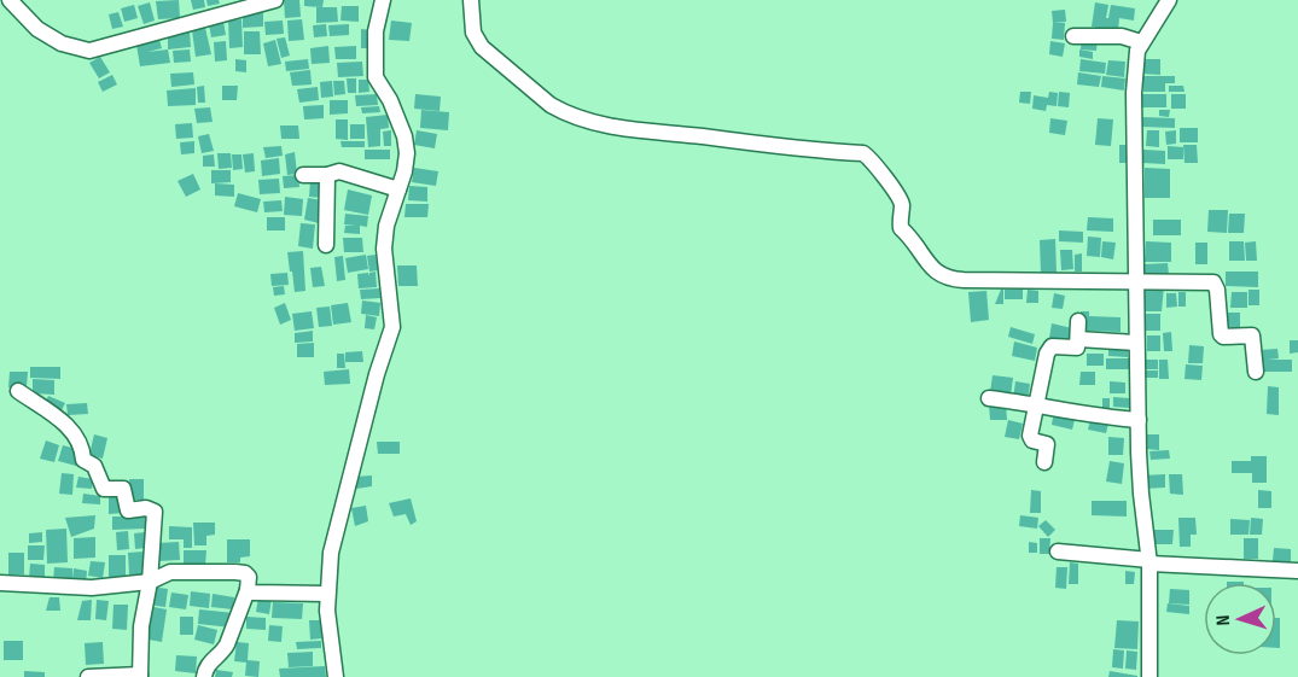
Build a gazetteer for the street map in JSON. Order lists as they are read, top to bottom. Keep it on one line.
{"north":"left"}
